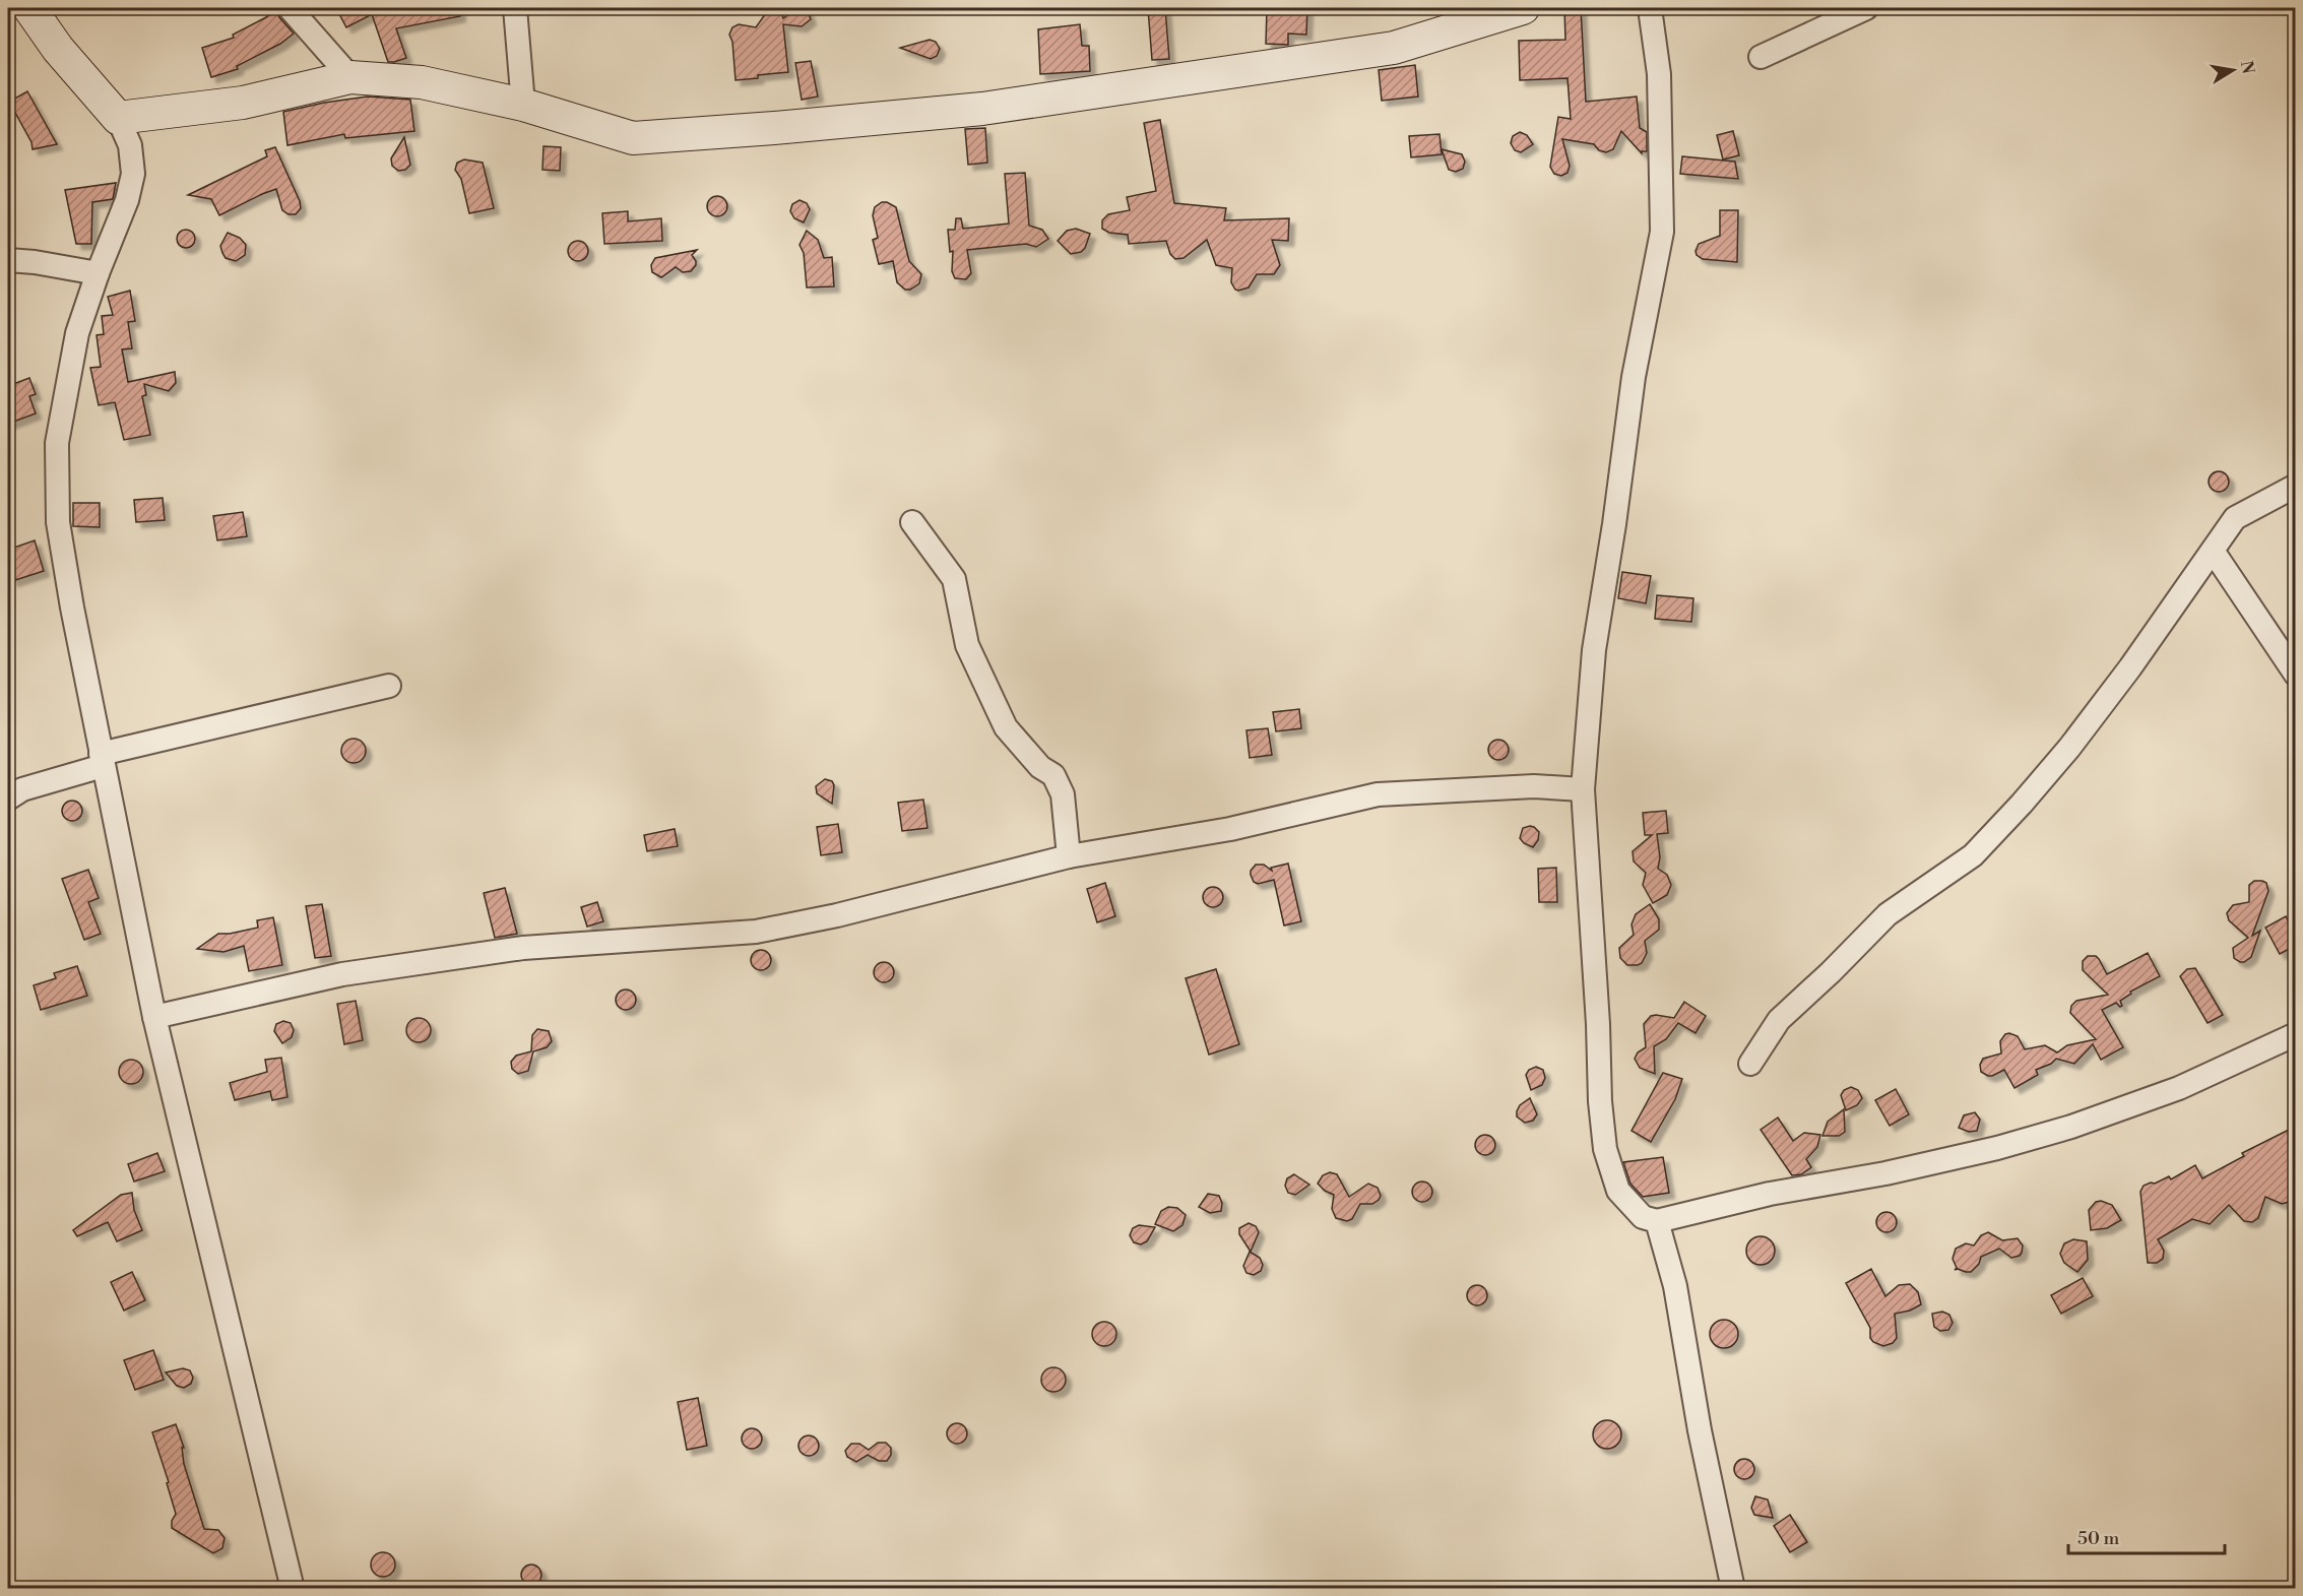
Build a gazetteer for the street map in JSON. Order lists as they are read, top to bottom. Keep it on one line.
{"scale_bar":"50 m","north":"right"}
